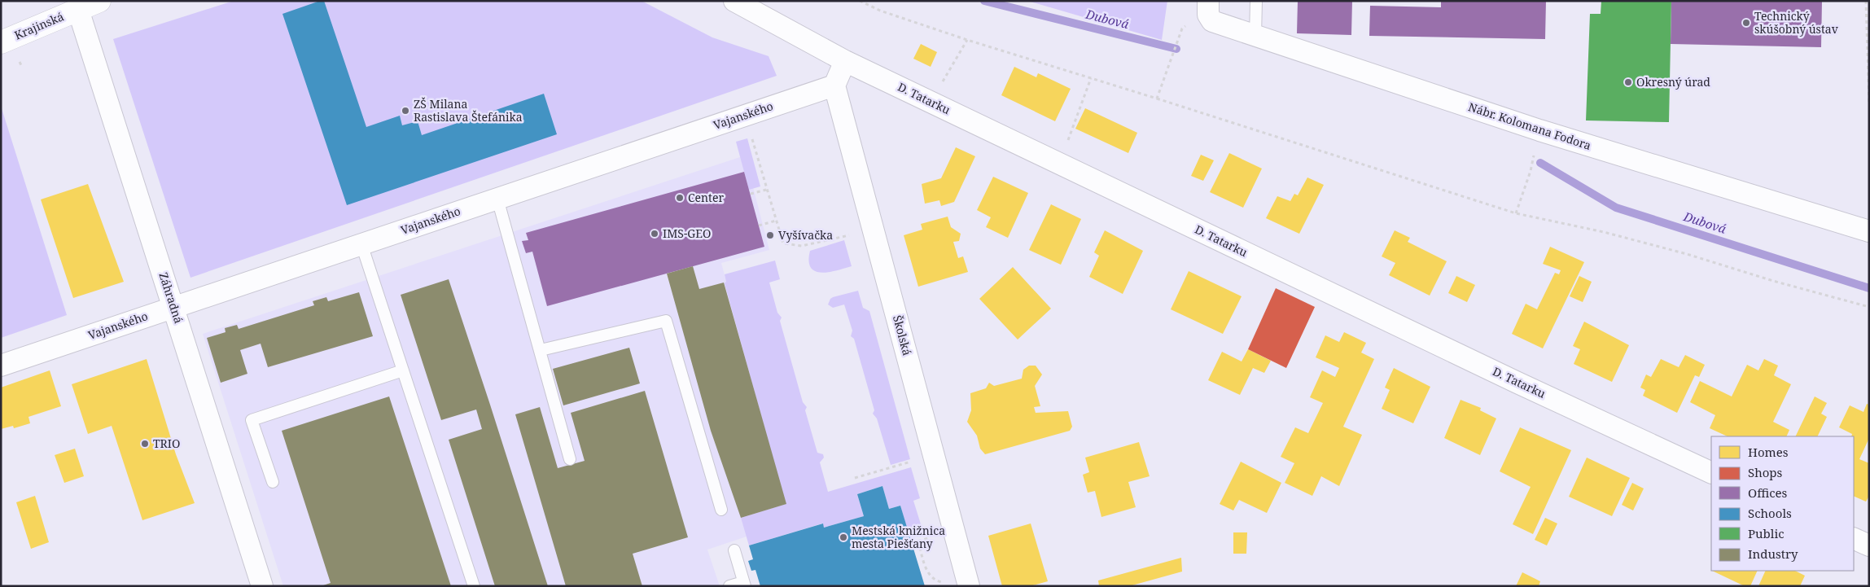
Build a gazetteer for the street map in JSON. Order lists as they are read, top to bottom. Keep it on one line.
{"streets":{"main road":["Krajinská"],"street":["D. Tatarku","Vajanského","Nábr. Kolomana Fodora","Záhradná","Školská"]},"crossings":[["Krajinská","Záhradná"],["Vajanského","Záhradná"],["Vajanského","Školská"]],"water":["Dubová"],"places":["Technický skúšobný ústav","Okresný úrad","ZŠ Milana Rastislava Štefánika","Center","IMS-GEO","Vyšívačka","TRIO","Mestská knižnica mesta Piešťany"],"legend":["Homes","Shops","Offices","Schools","Public","Industry"]}
